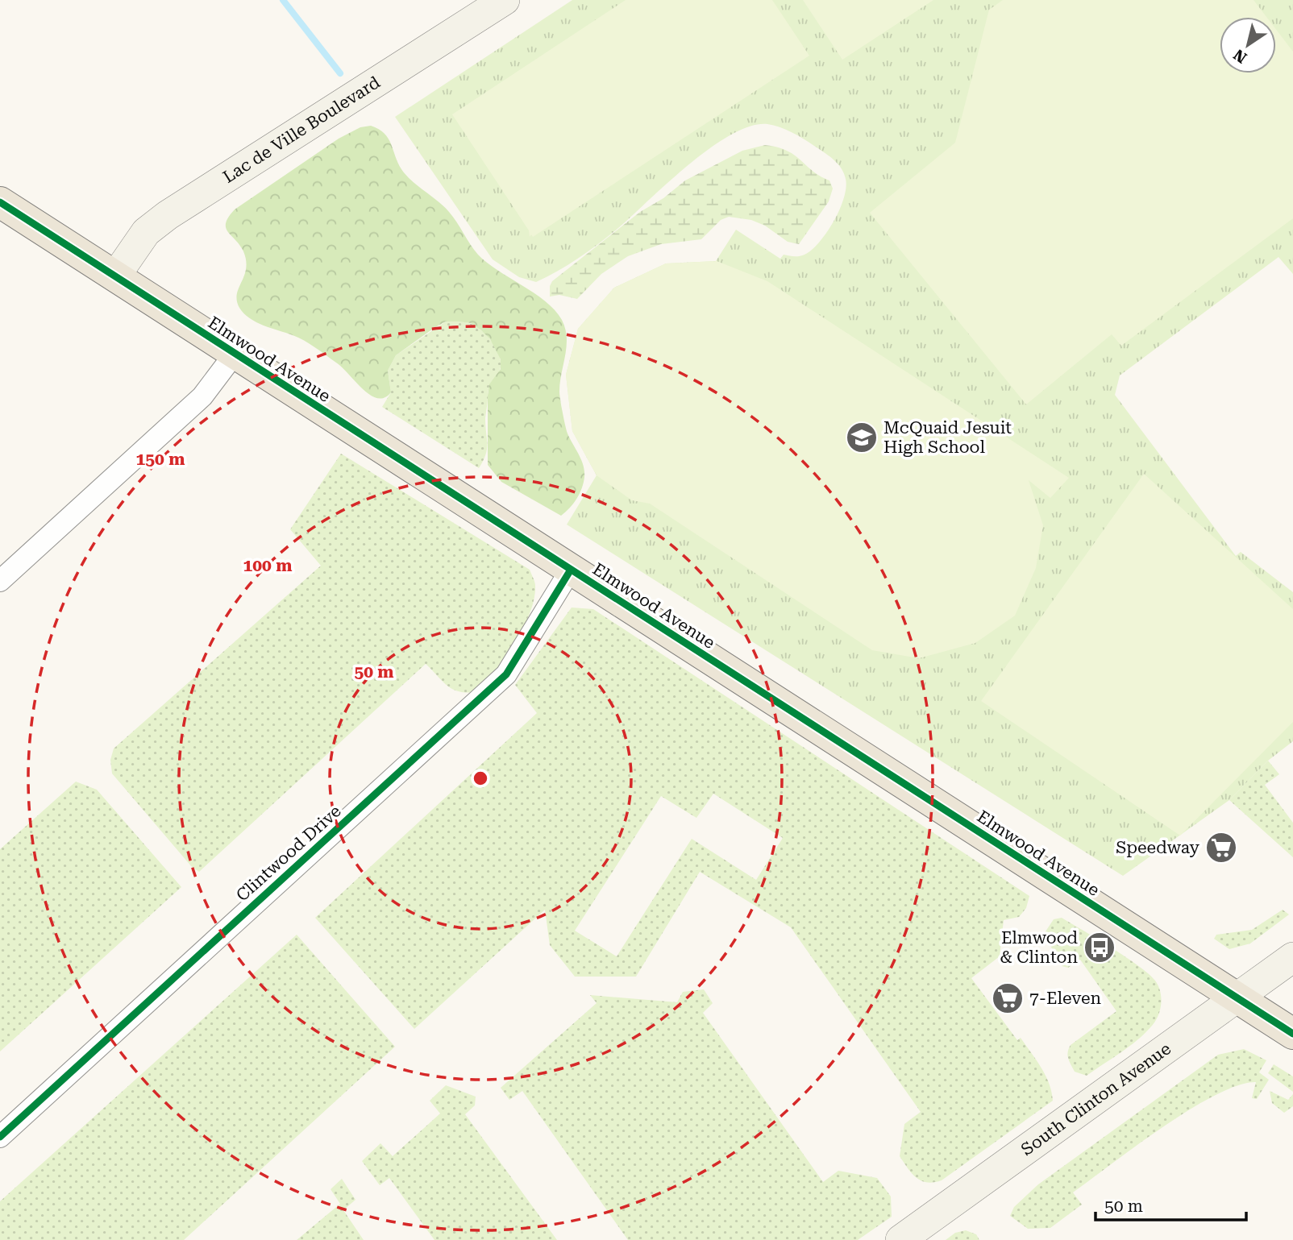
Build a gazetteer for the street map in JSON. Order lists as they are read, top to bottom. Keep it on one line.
{"streets":{"main road":["Elmwood Avenue"],"street":["Lac de Ville Boulevard","Clintwood Drive","South Clinton Avenue"]},"crossings":[["Lac de Ville Boulevard","Elmwood Avenue"],["Elmwood Avenue","Clintwood Drive"],["Elmwood Avenue","South Clinton Avenue"]],"places":{"school or university":["McQuaid Jesuit High School"],"supermarket":["Speedway","7-Eleven"],"bus stop":["Elmwood & Clinton"]},"scale_bar":"50 m","north":"bottom left","rings":["150 m","100 m","50 m"]}
